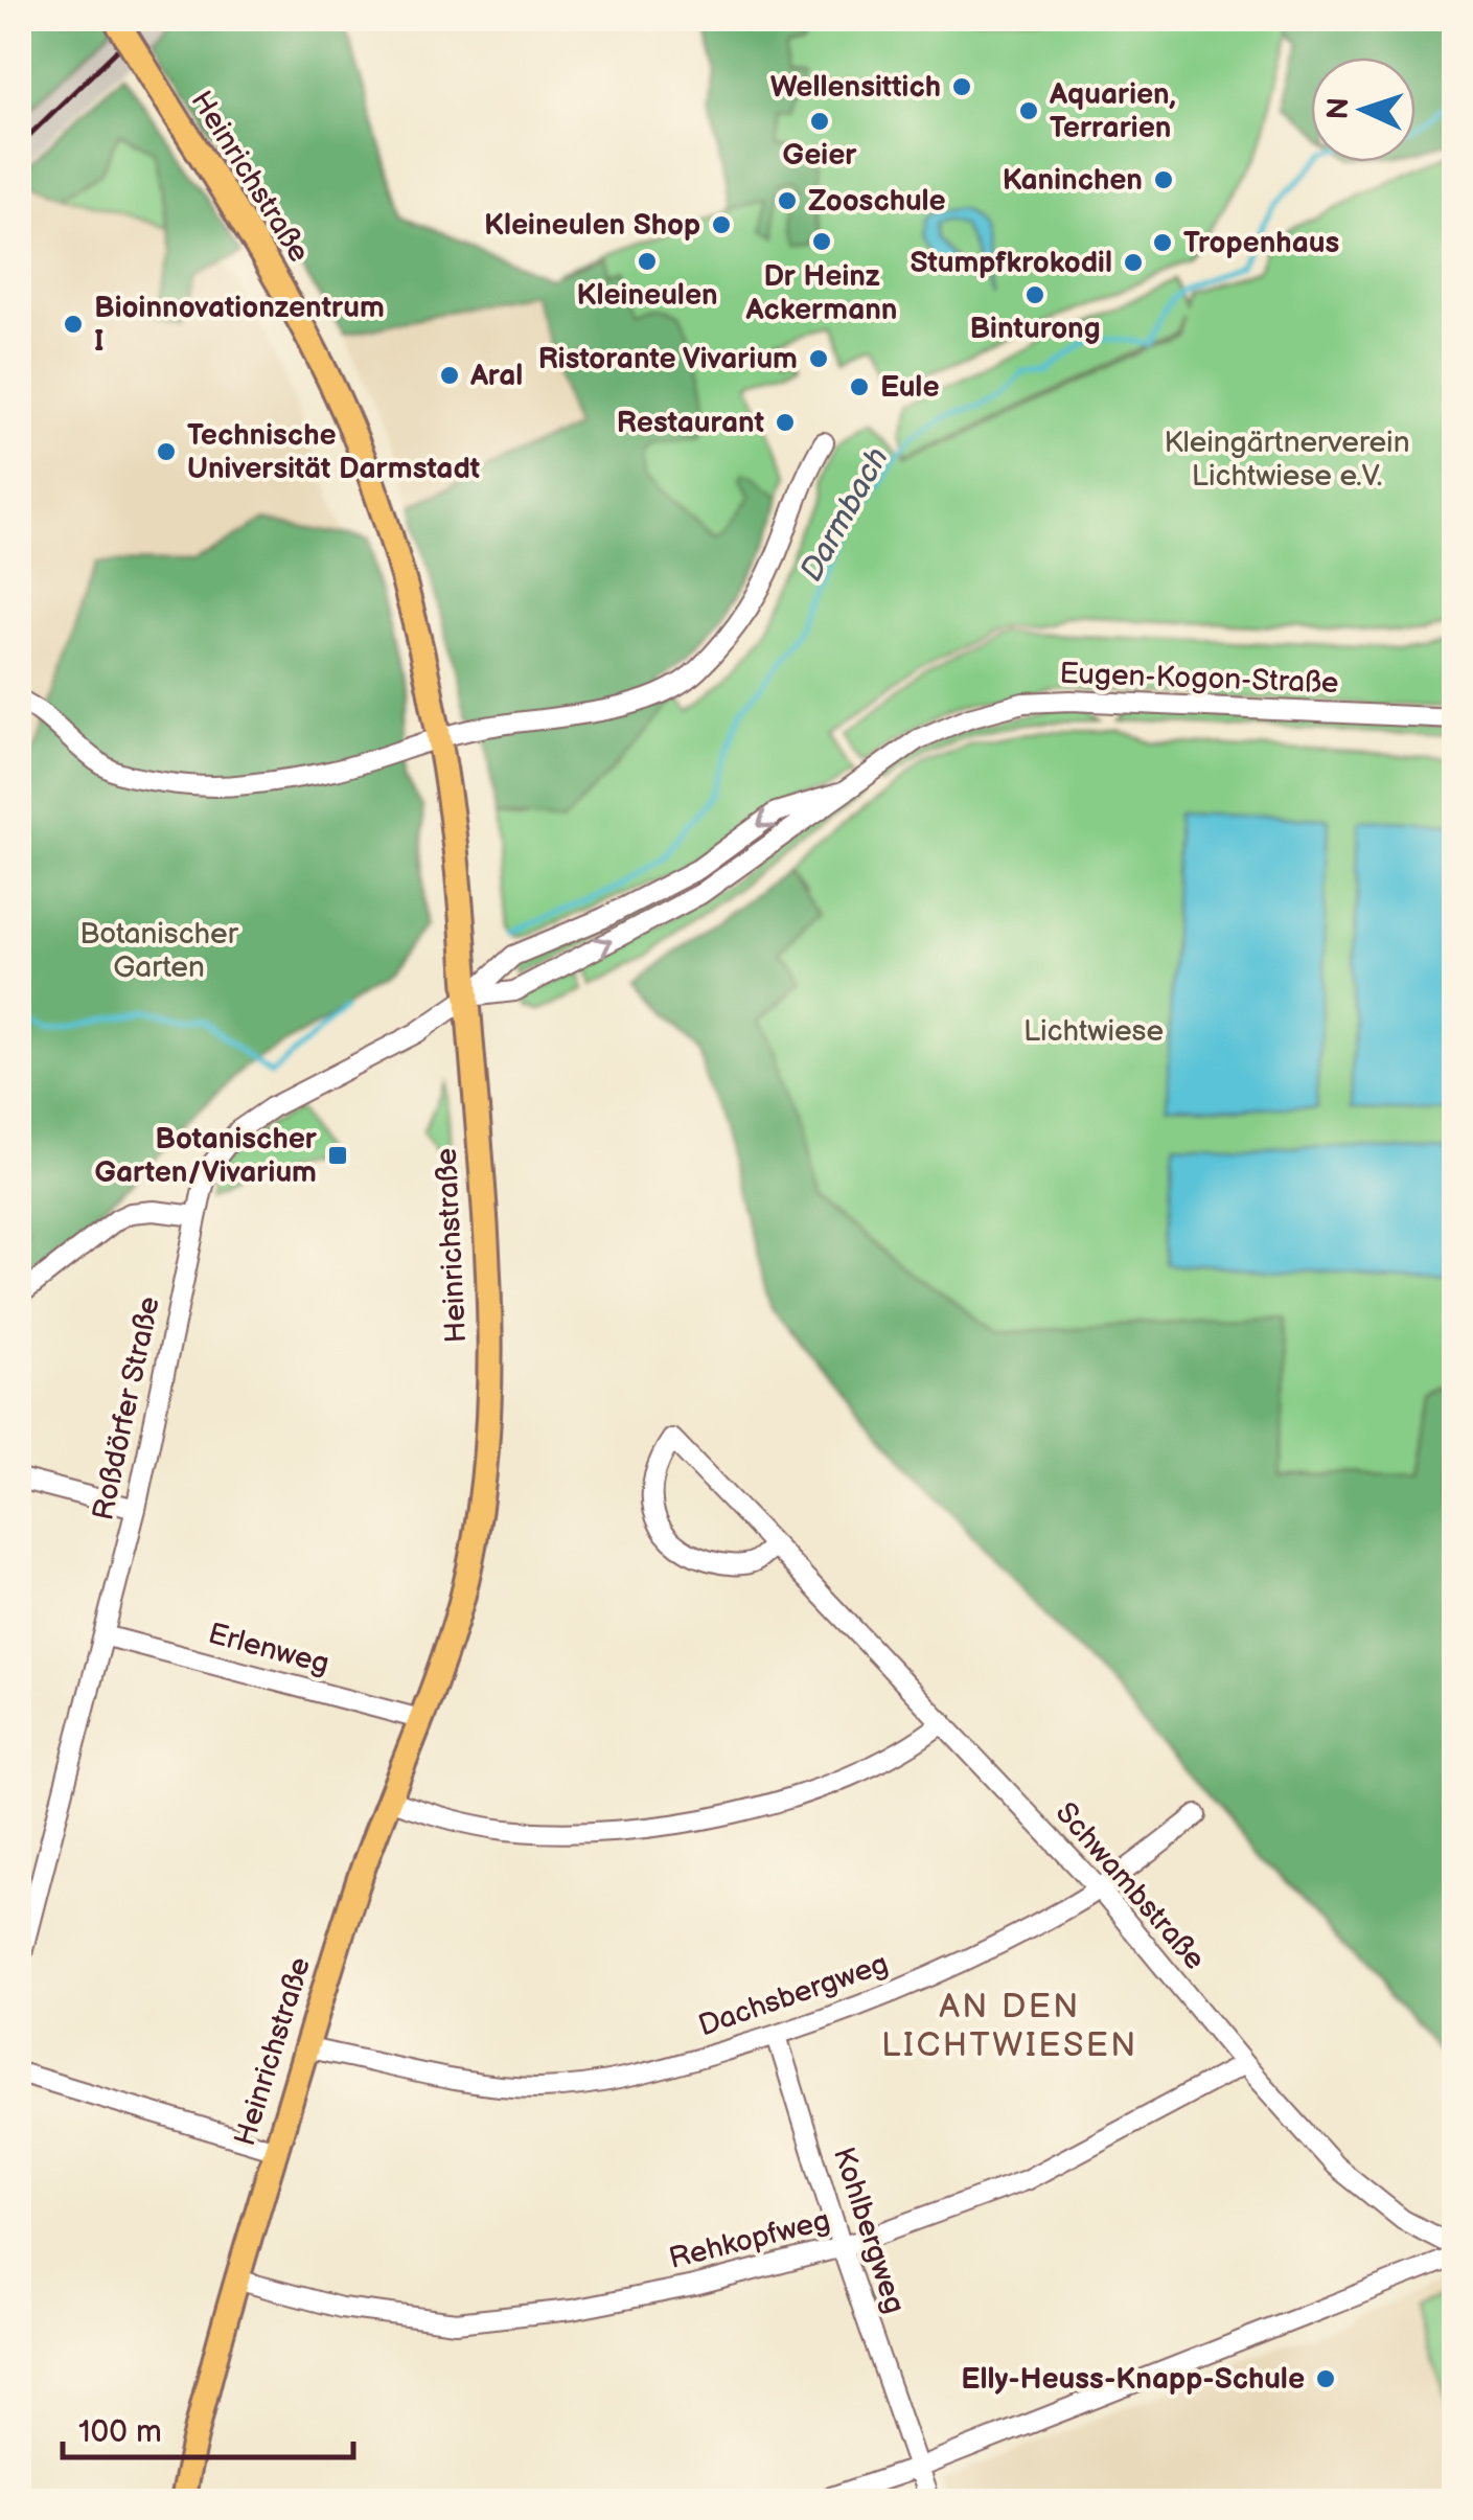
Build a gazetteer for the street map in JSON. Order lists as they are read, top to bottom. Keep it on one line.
{"streets":{"main road":["Heinrichstraße"],"street":["Eugen-Kogon-Straße","Roßdörfer Straße","Erlenweg","Schwambstraße","Dachsbergweg","Kohlbergweg","Rehkopfweg"]},"crossings":[["Heinrichstraße","Eugen-Kogon-Straße"],["Heinrichstraße","Roßdörfer Straße"],["Heinrichstraße","Erlenweg"],["Heinrichstraße","Dachsbergweg"],["Heinrichstraße","Rehkopfweg"],["Eugen-Kogon-Straße","Roßdörfer Straße"],["Roßdörfer Straße","Erlenweg"],["Schwambstraße","Dachsbergweg"],["Schwambstraße","Rehkopfweg"],["Dachsbergweg","Kohlbergweg"],["Kohlbergweg","Rehkopfweg"]],"districts":["AN DEN LICHTWIESEN"],"water":["Darmbach"],"parks":["Kleingärtnerverein Lichtwiese e.V.","Botanischer Garten","Lichtwiese"],"places":{"other":["Wellensittich","Aquarien, Terrarien","Geier","Kaninchen","Zooschule","Kleineulen Shop","Dr Heinz Ackermann","Tropenhaus","Kleineulen","Stumpfkrokodil","Binturong","Bioinnovationzentrum I","Ristorante Vivarium","Aral","Eule","Restaurant","Technische Universität Darmstadt","Elly-Heuss-Knapp-Schule"],"transit":["Botanischer Garten/Vivarium"]},"scale_bar":"100 m","north":"left"}
